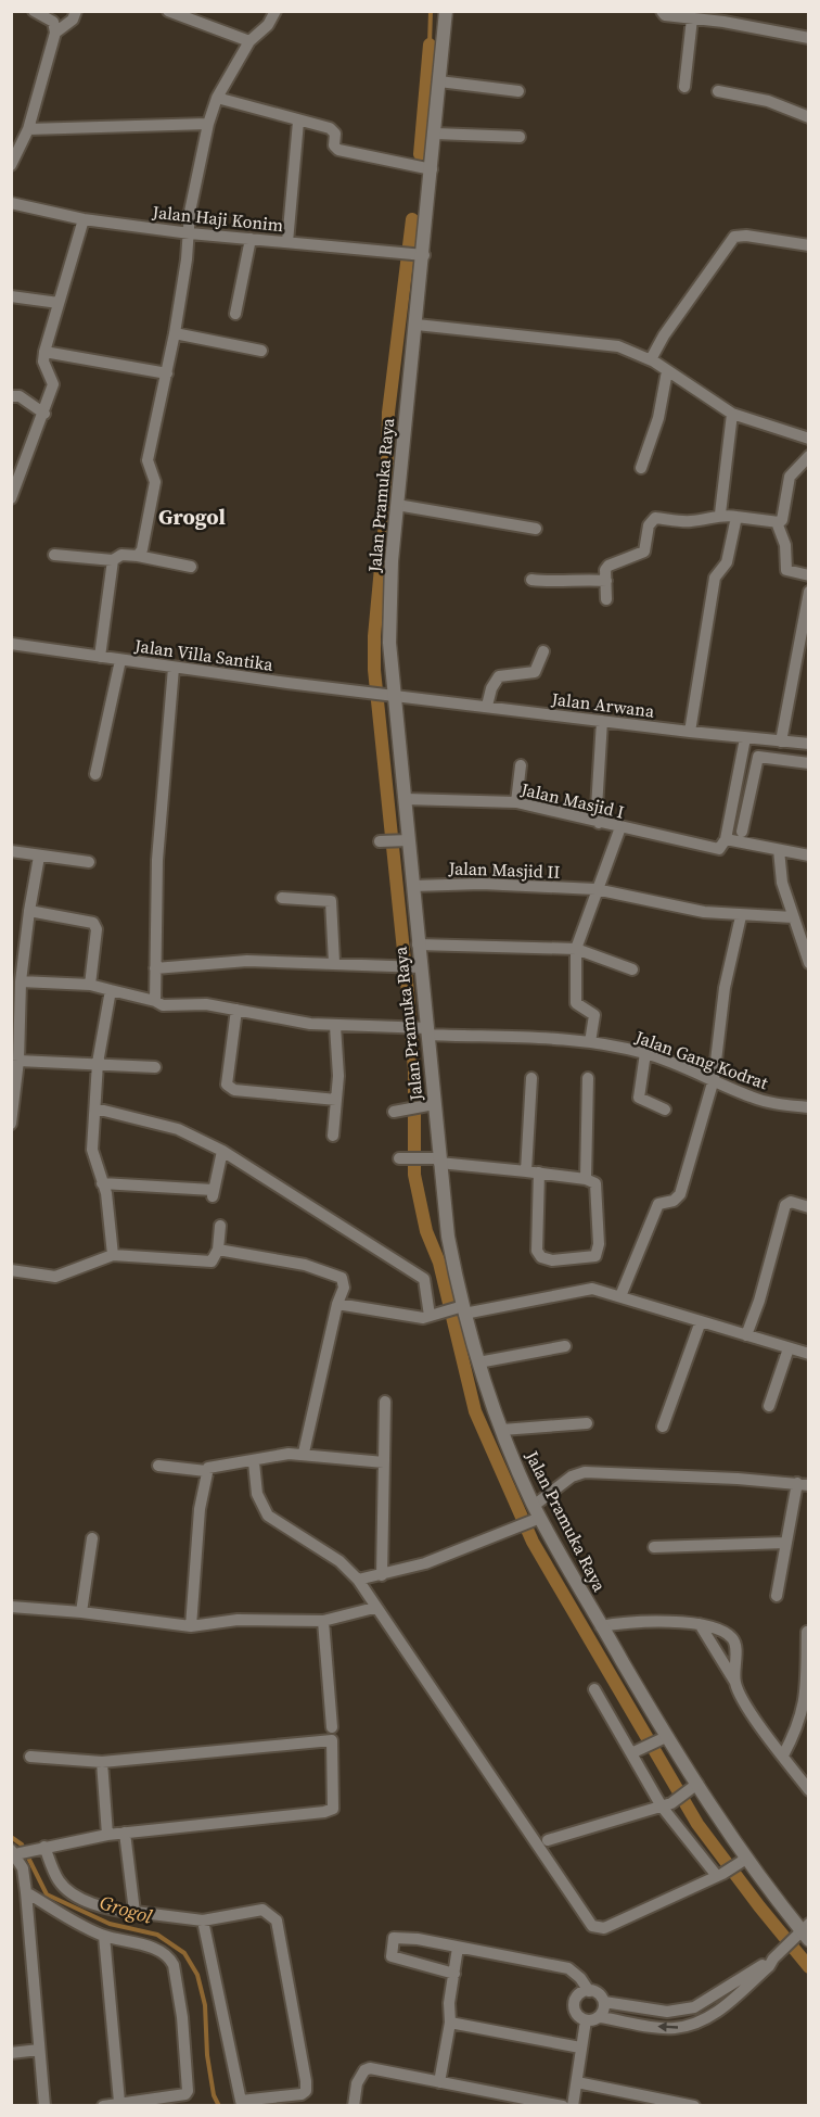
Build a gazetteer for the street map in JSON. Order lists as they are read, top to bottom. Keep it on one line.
{"streets":{"street":["Jalan Haji Konim","Jalan Pramuka Raya","Jalan Villa Santika","Jalan Arwana","Jalan Masjid I","Jalan Masjid II","Jalan Gang Kodrat"]},"crossings":[["Jalan Haji Konim","Jalan Pramuka Raya"],["Jalan Pramuka Raya","Jalan Villa Santika"],["Jalan Pramuka Raya","Jalan Arwana"],["Jalan Pramuka Raya","Jalan Masjid I"],["Jalan Pramuka Raya","Jalan Masjid II"],["Jalan Pramuka Raya","Jalan Gang Kodrat"],["Jalan Villa Santika","Jalan Arwana"]],"districts":["Grogol"],"water":["Grogol"]}
